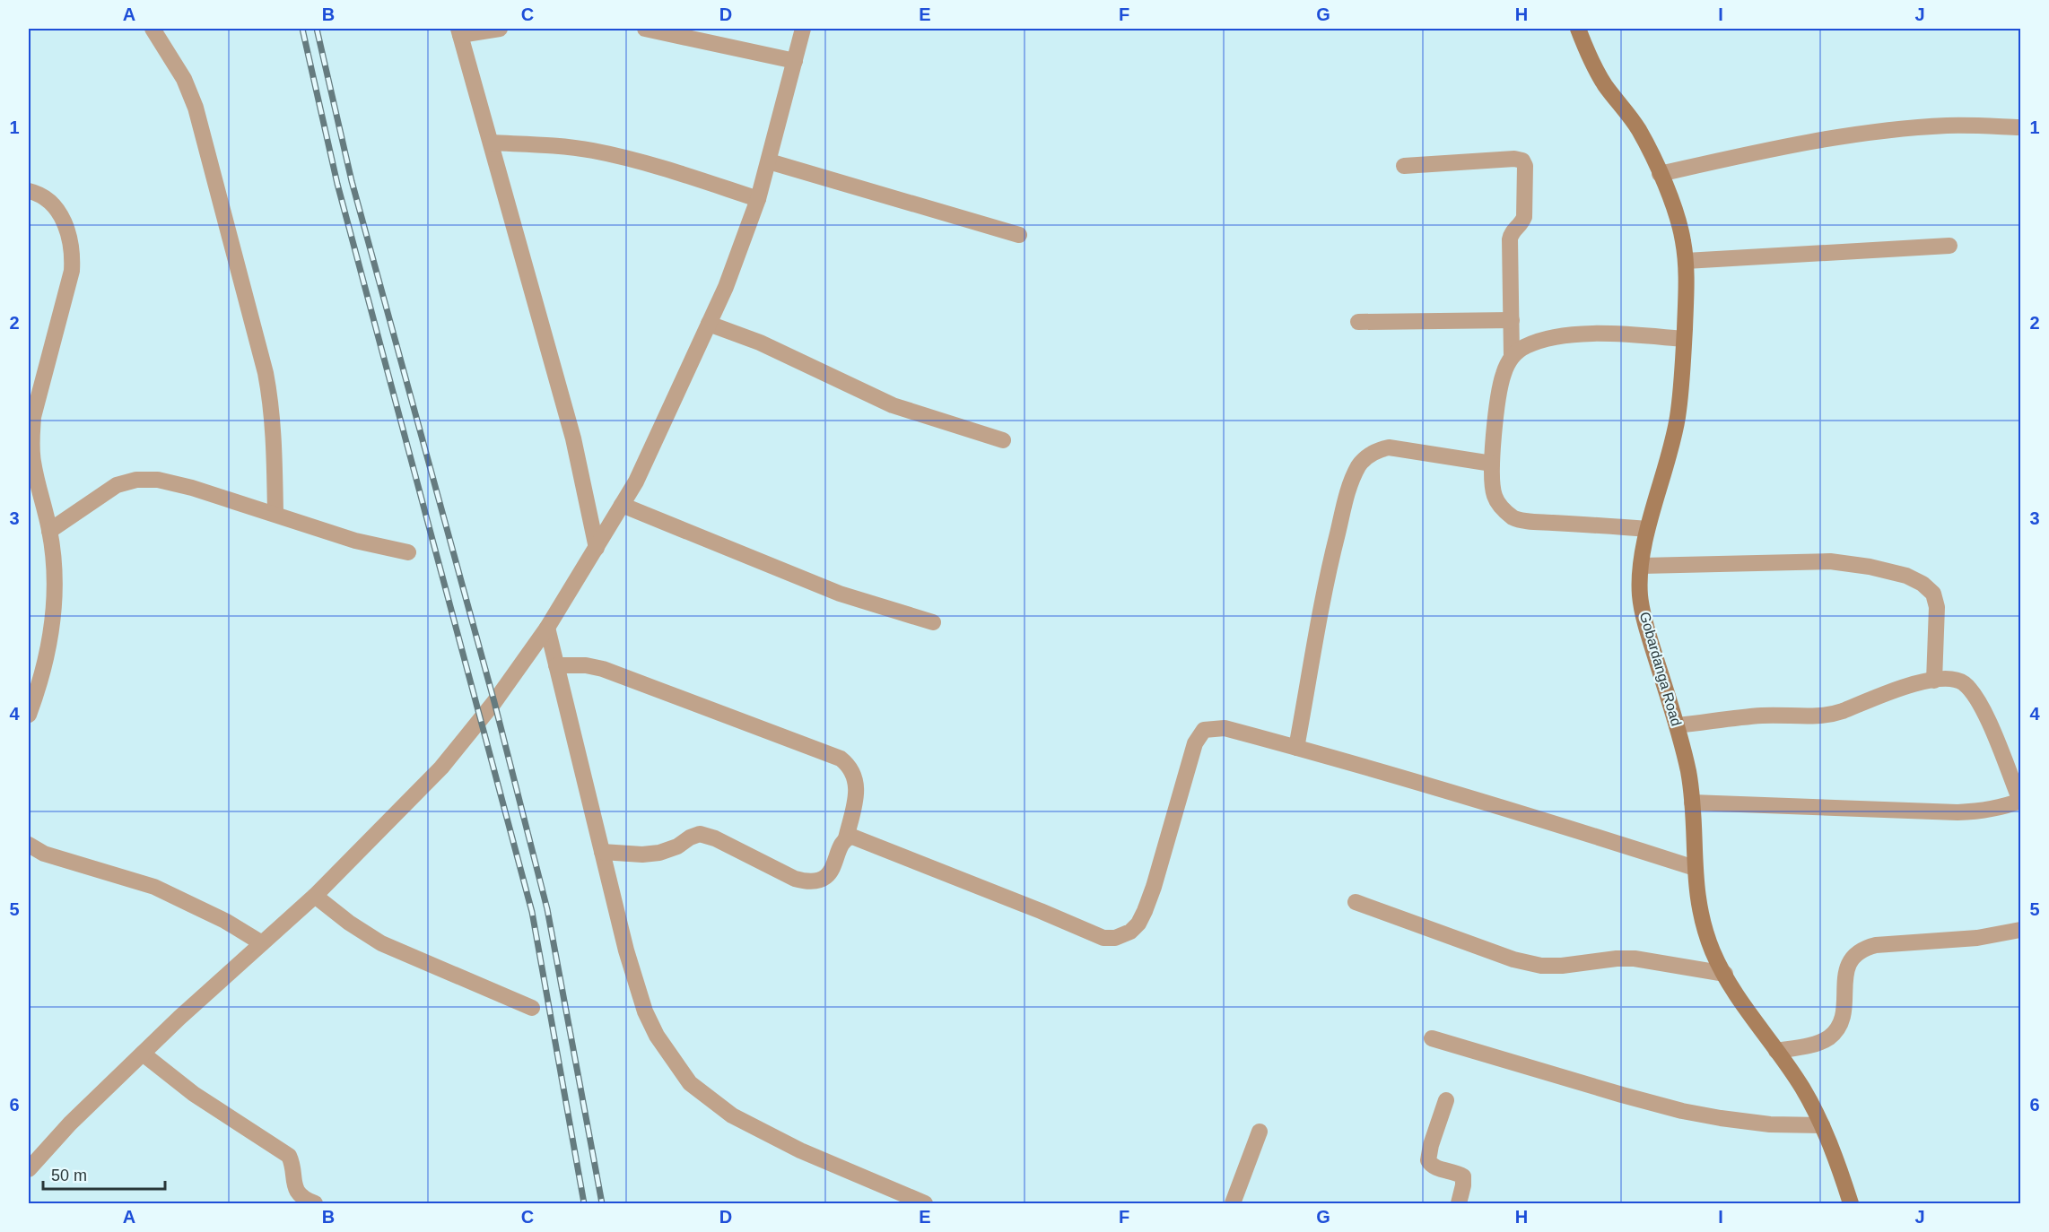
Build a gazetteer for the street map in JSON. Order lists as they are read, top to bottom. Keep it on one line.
{"streets":{"main road":["Gobardanga Road"]},"scale_bar":"50 m","grid":{"columns":["A","B","C","D","E","F","G","H","I","J"],"rows":["1","2","3","4","5","6"]}}
